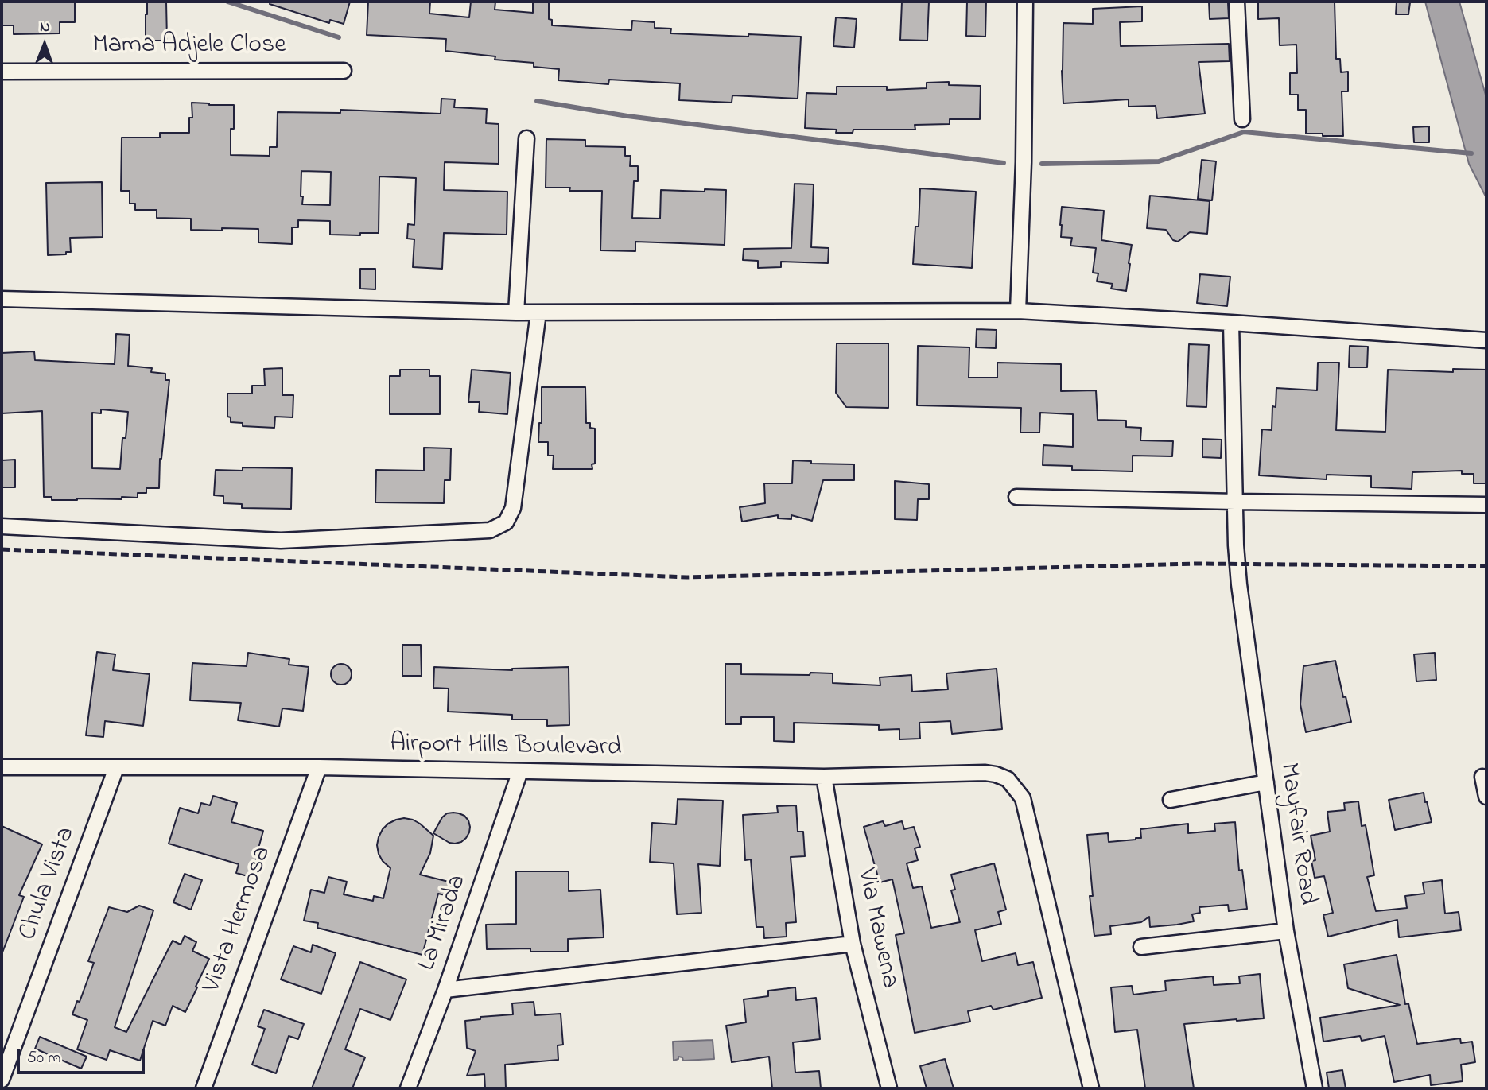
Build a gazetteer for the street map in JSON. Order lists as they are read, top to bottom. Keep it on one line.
{"streets":{"street":["Mama Adjele Close","Airport Hills Boulevard","Mayfair Road","Chula Vista","Vista Hermosa","La Mirada","Via Mawena"]},"crossings":[["Airport Hills Boulevard","Chula Vista"],["Airport Hills Boulevard","Vista Hermosa"],["Airport Hills Boulevard","La Mirada"],["Airport Hills Boulevard","Via Mawena"]],"scale_bar":"50 m","north":"top"}
